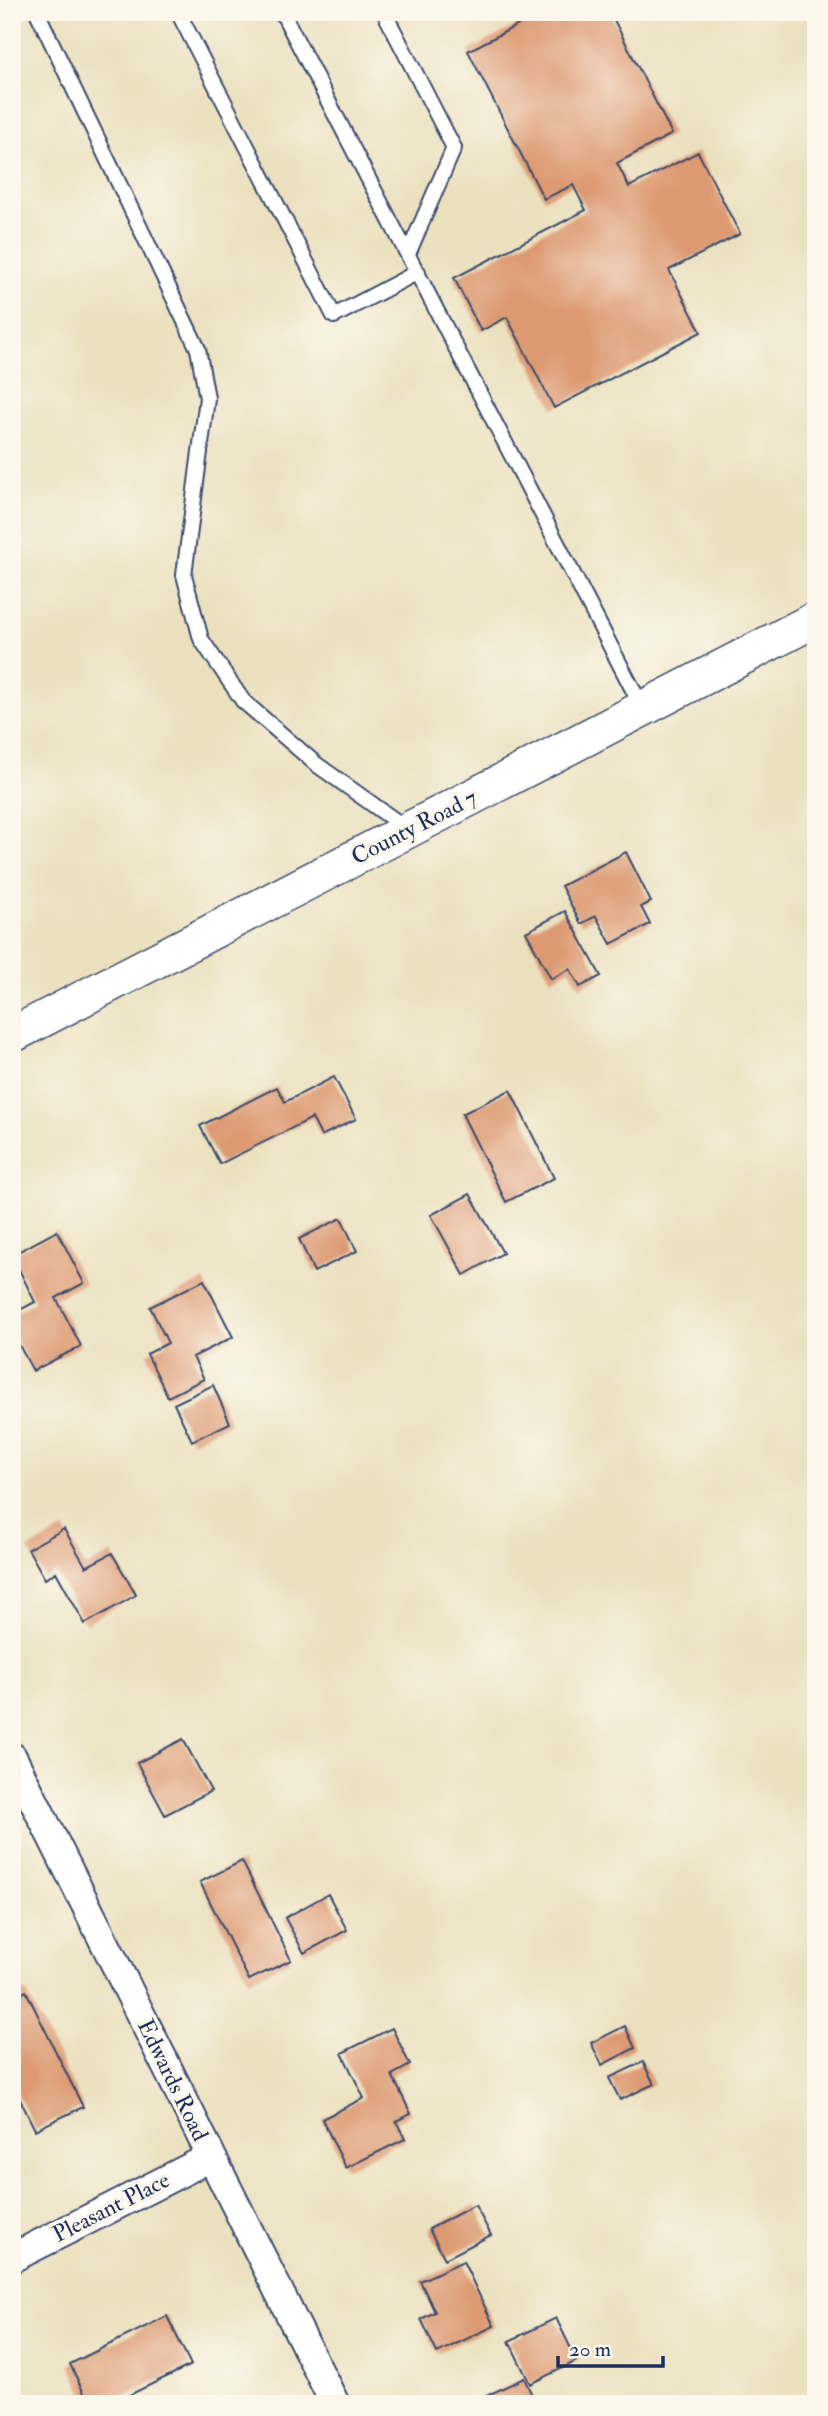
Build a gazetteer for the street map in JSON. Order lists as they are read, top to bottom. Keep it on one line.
{"streets":{"street":["County Road 7","Edwards Road","Pleasant Place"]},"crossings":[["Edwards Road","Pleasant Place"]],"scale_bar":"20 m"}
